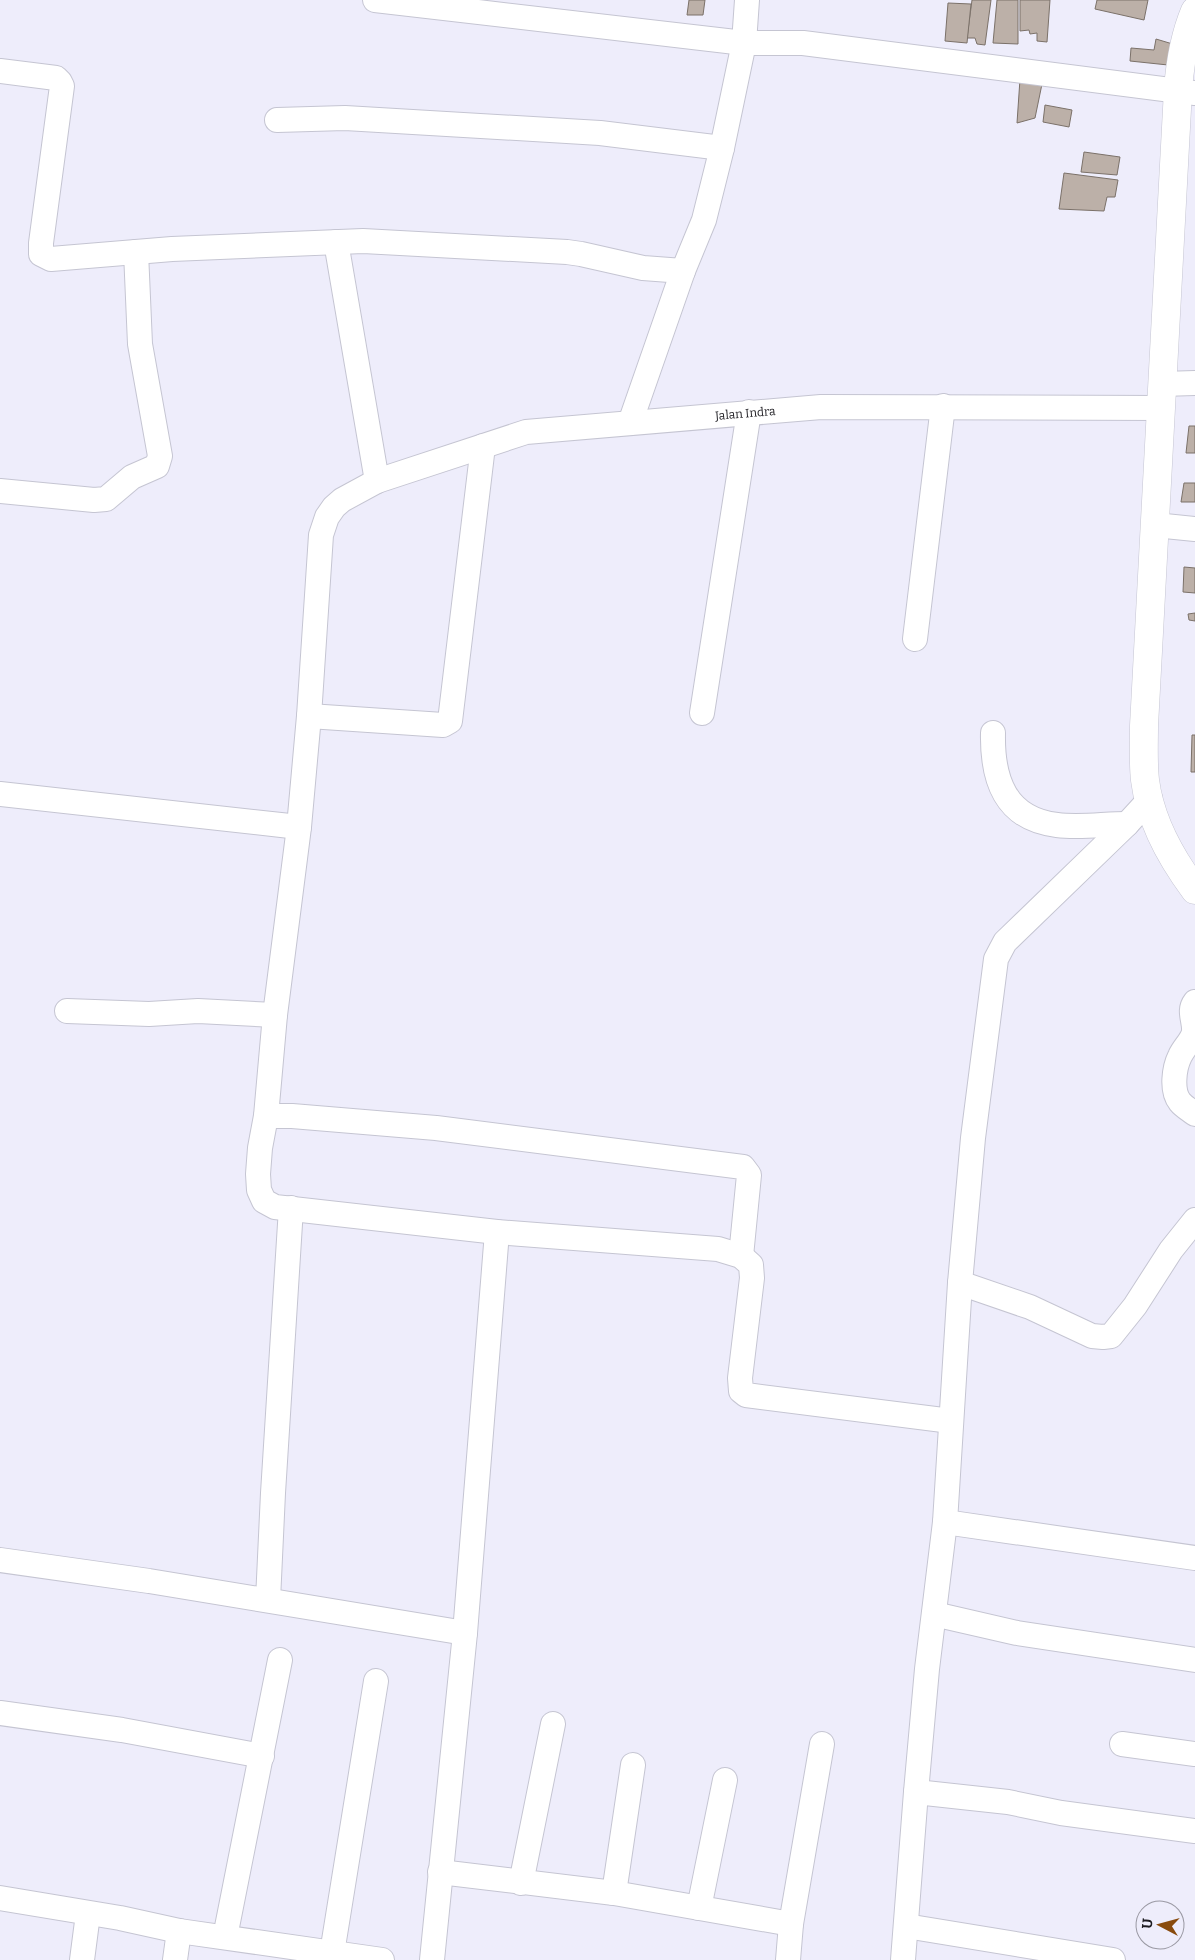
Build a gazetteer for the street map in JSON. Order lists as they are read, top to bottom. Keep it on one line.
{"streets":{"street":["Jalan Indra"]},"north":"left"}
